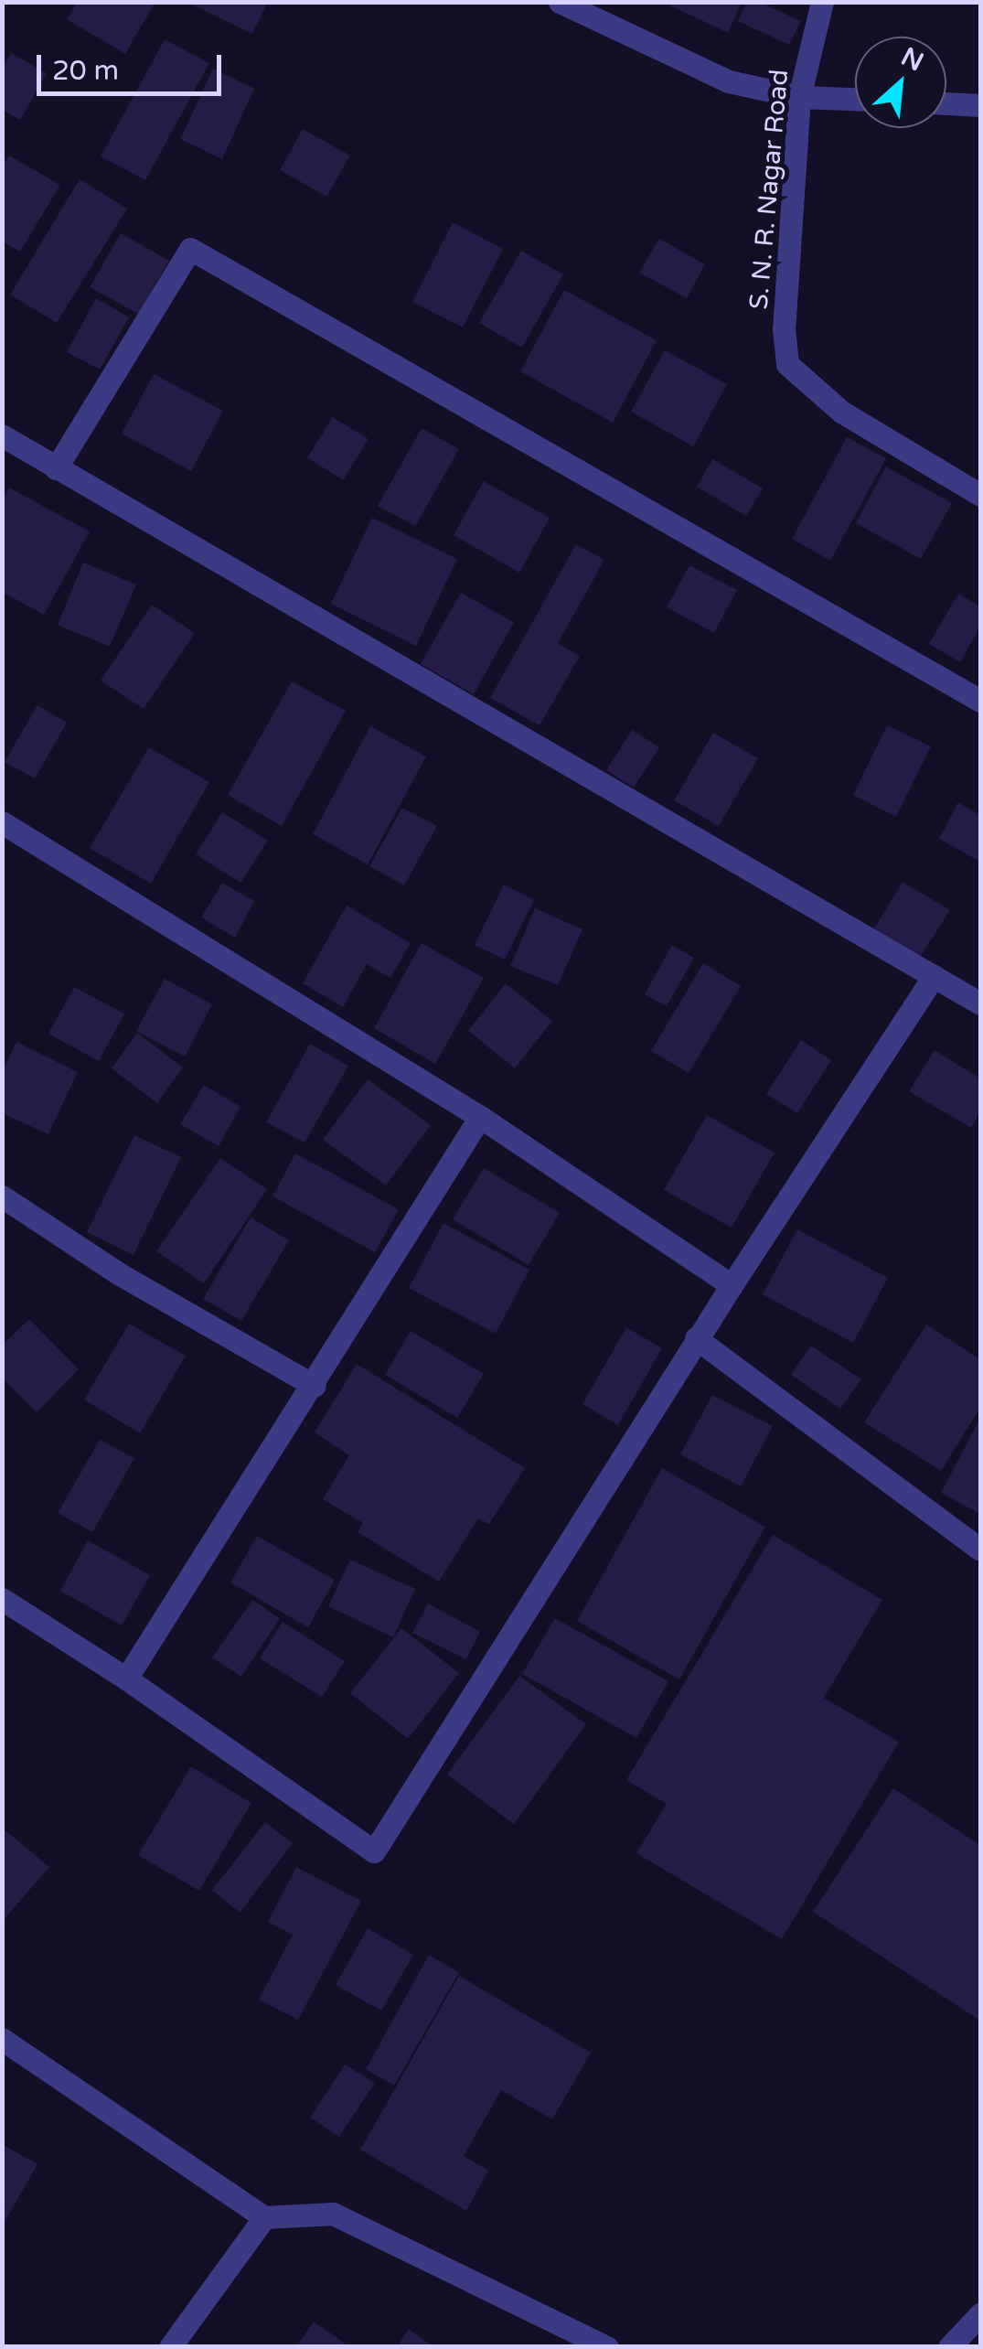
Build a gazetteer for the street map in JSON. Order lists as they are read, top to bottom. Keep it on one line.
{"streets":{"street":["S. N. R. Nagar Road"]},"scale_bar":"20 m","north":"top right"}
